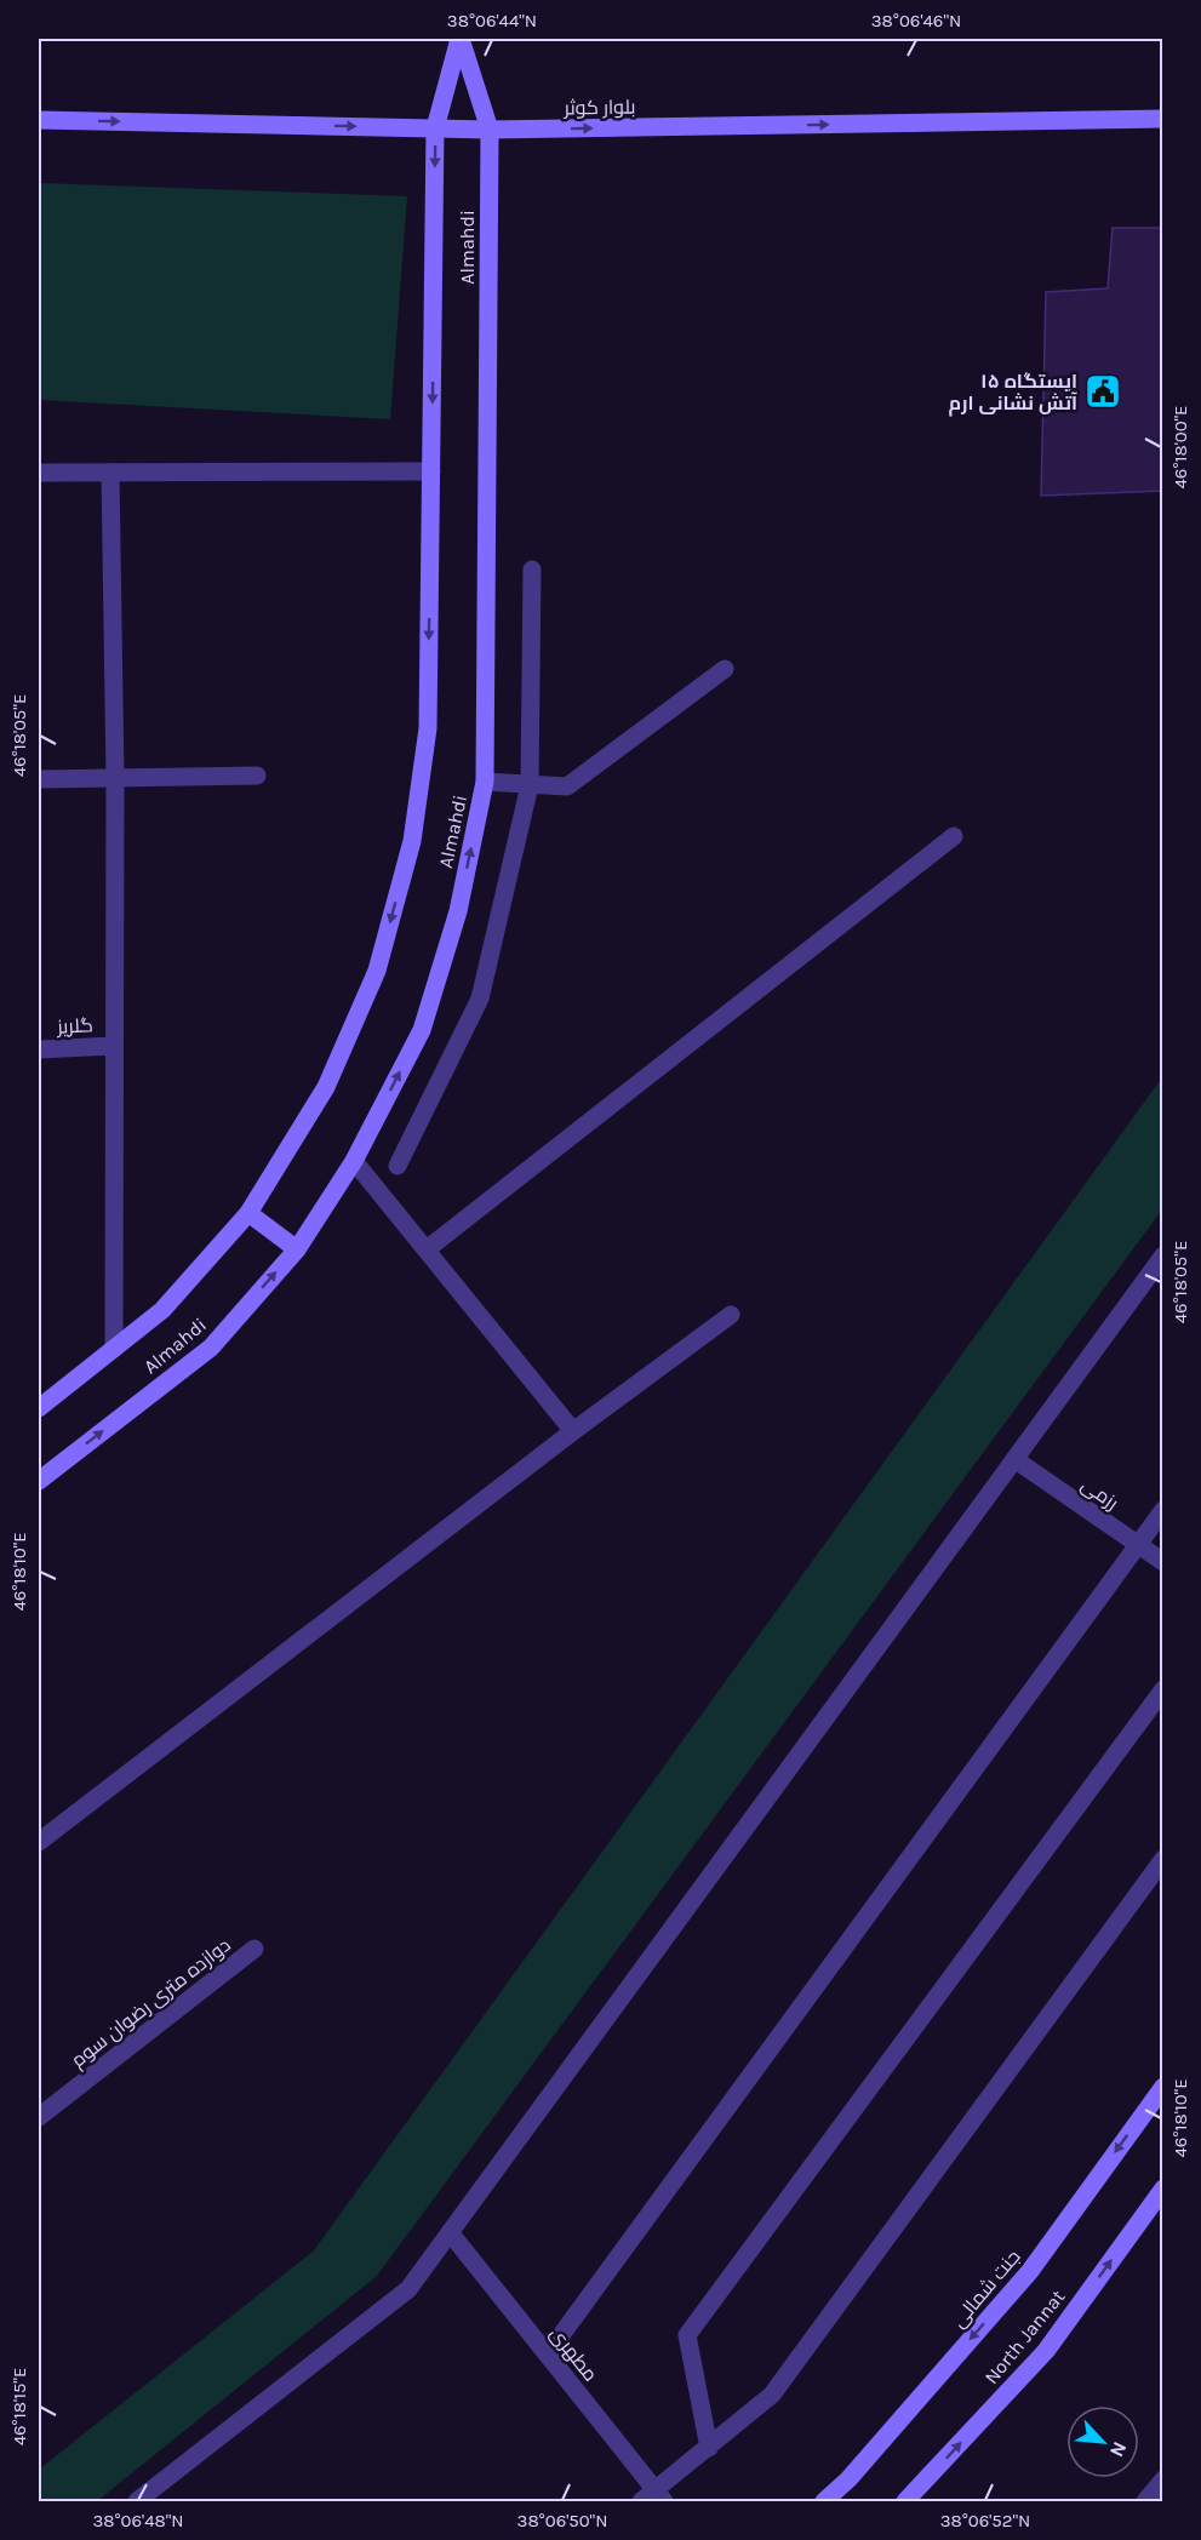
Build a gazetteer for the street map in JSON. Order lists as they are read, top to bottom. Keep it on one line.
{"streets":{"main road":["بلوار کوثر","Almahdi","جنت شمالی","North Jannat"],"street":["گلریز","رزمی","دوازده متری رضوان سوم","مطهری"]},"crossings":[["بلوار کوثر","Almahdi"]],"one_way":["بلوار کوثر","جنت شمالی","North Jannat"],"places":{"public building":["ایستگاه ۱۵ آتش نشانی ارم"]},"north":"bottom right","coordinates":["38°06'44\"N","38°06'46\"N","46°18'00\"E","46°18'05\"E","46°18'10\"E","46°18'15\"E","38°06'48\"N","38°06'50\"N","38°06'52\"N"]}
